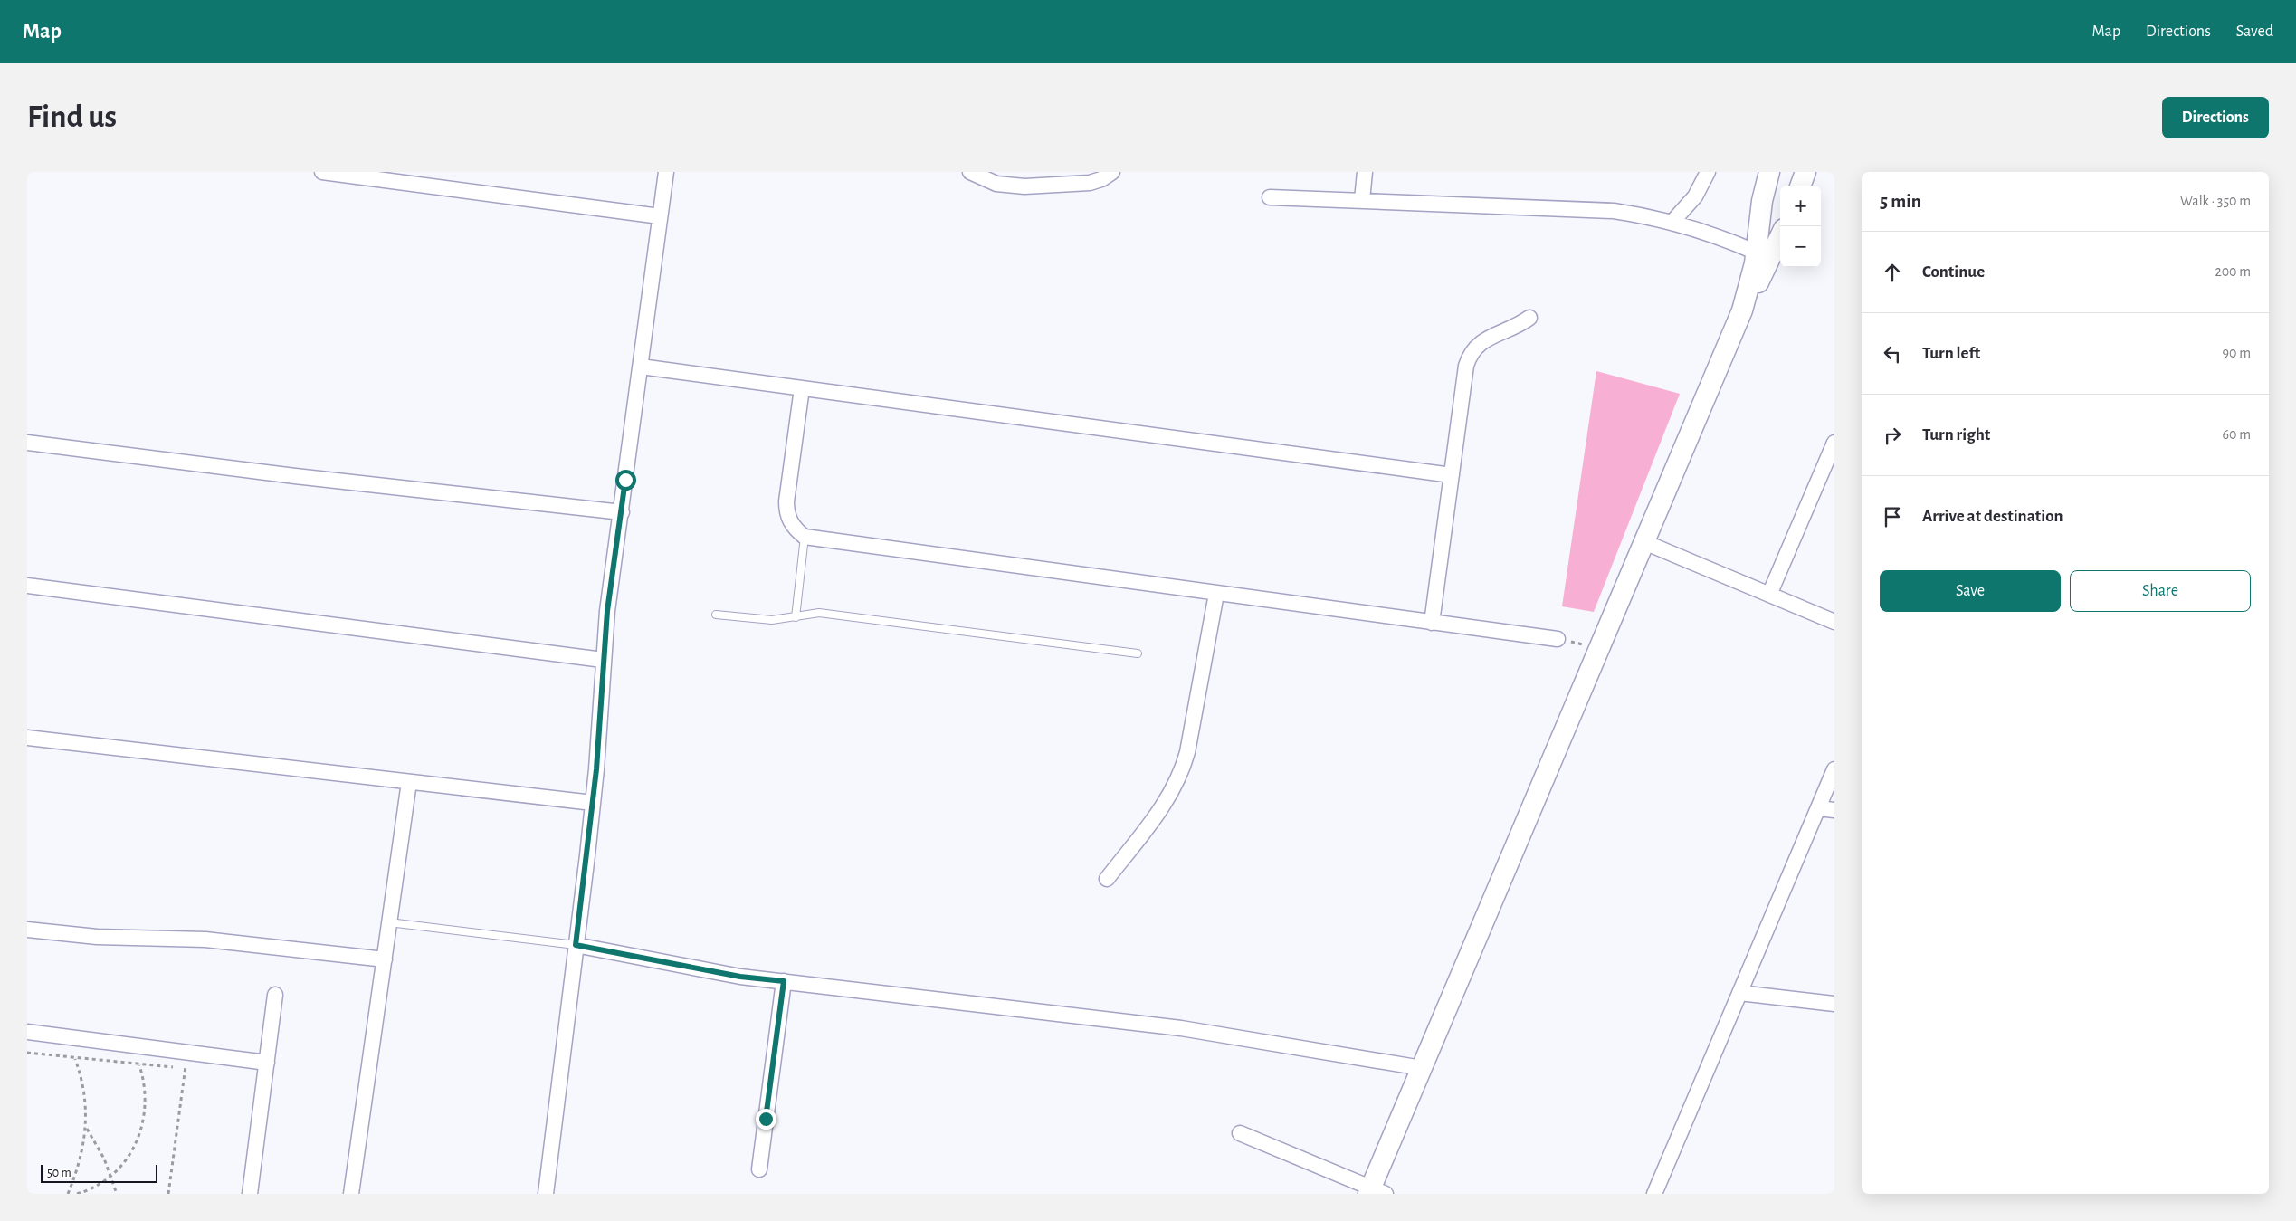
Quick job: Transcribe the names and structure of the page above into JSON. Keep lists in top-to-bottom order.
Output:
{
  "scale_bar": "50 m",
  "page": {
    "header": "Map",
    "nav": ["Map", "Directions", "Saved"],
    "buttons": [
      "Directions",
      ["Save", "Share"]
    ],
    "title": "Find us",
    "heading": ["5 min", "Walk · 350 m"],
    "map_buttons": ["+", "−"],
    "list": [
      ["Continue", "200 m"],
      ["Turn left", "90 m"],
      ["Turn right", "60 m"],
      "Arrive at destination"
    ],
    "scale": "50 m"
  }
}
